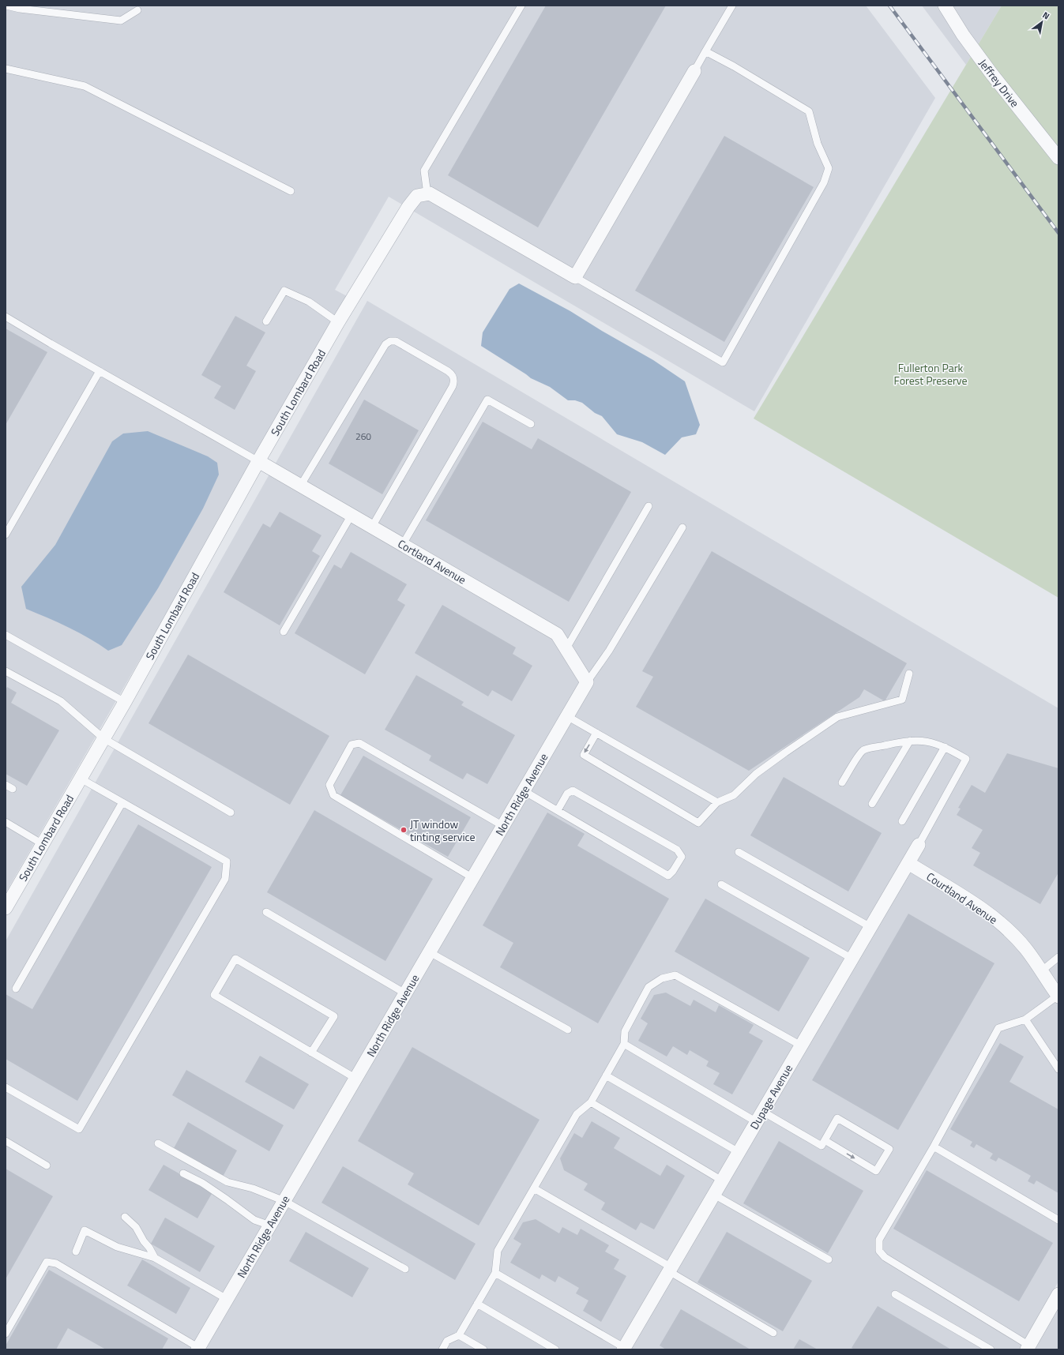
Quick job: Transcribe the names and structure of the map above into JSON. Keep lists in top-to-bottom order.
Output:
{
  "streets": {
    "street": [
      "Jeffrey Drive",
      "South Lombard Road",
      "Cortland Avenue",
      "North Ridge Avenue",
      "Courtland Avenue",
      "Dupage Avenue"
    ]
  },
  "crossings": [
    ["South Lombard Road", "Cortland Avenue"],
    ["Cortland Avenue", "North Ridge Avenue"],
    ["Courtland Avenue", "Dupage Avenue"]
  ],
  "parks": ["Fullerton Park Forest Preserve"],
  "places": ["JT window tinting service"],
  "house_numbers": ["260"],
  "north": "top right"
}
